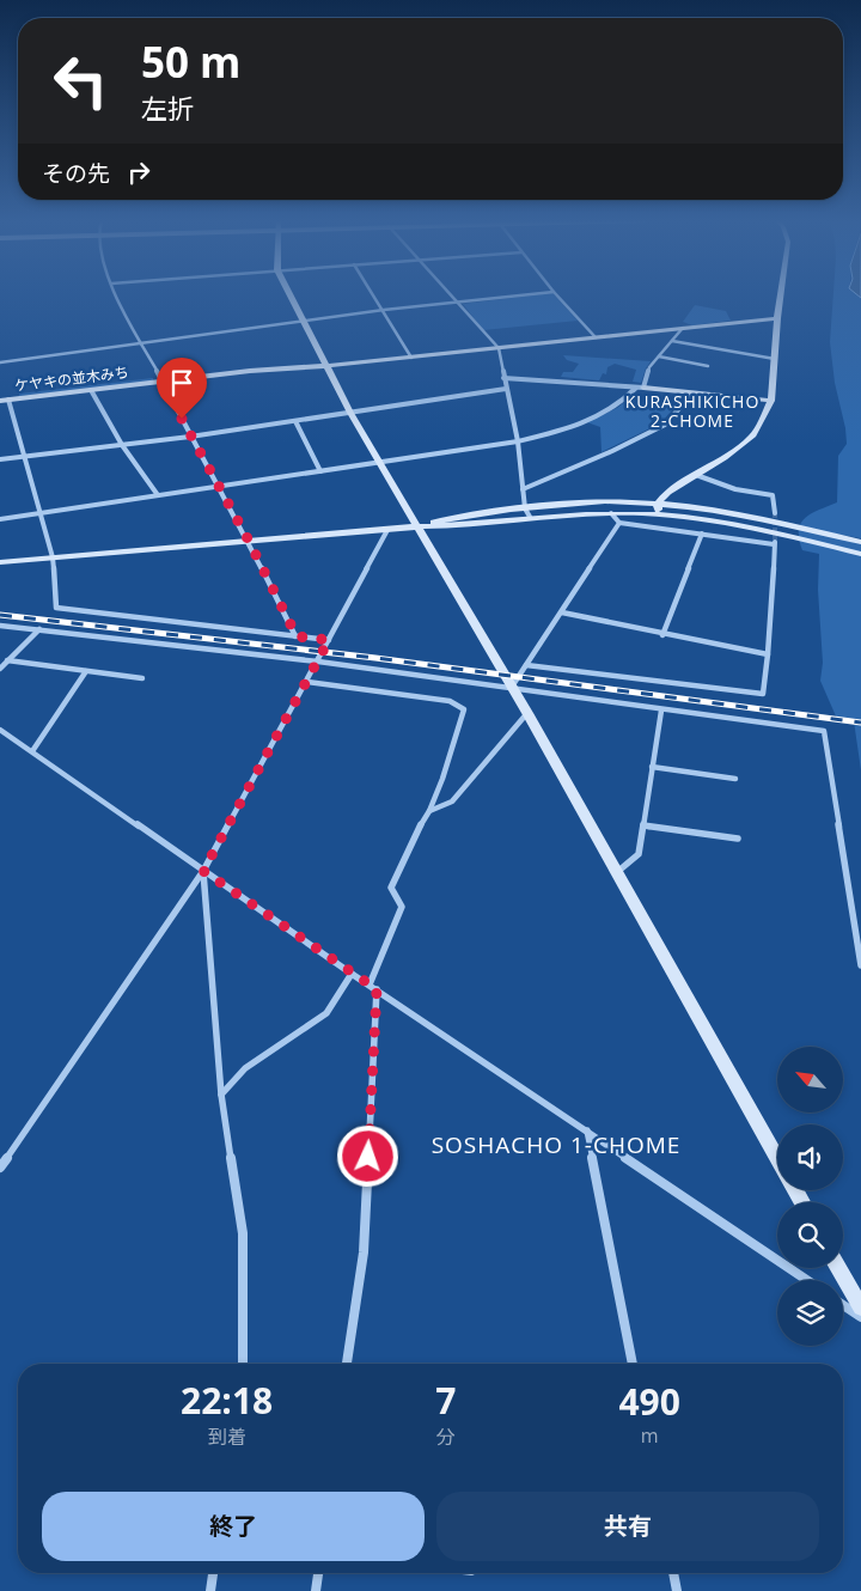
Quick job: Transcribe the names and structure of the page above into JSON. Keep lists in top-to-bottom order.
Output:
{
  "streets": {
    "street": ["ケヤキの並木みち"]
  },
  "districts": ["KURASHIKICHO 2-CHOME", "SOSHACHO 1-CHOME"],
  "north": "top left",
  "page": {
    "turn": ["50 m", "左折"],
    "then": "その先",
    "eta": [
      "22:18",
      "到着",
      "7",
      "分",
      "490",
      "m"
    ],
    "buttons": ["終了", "共有"]
  }
}
